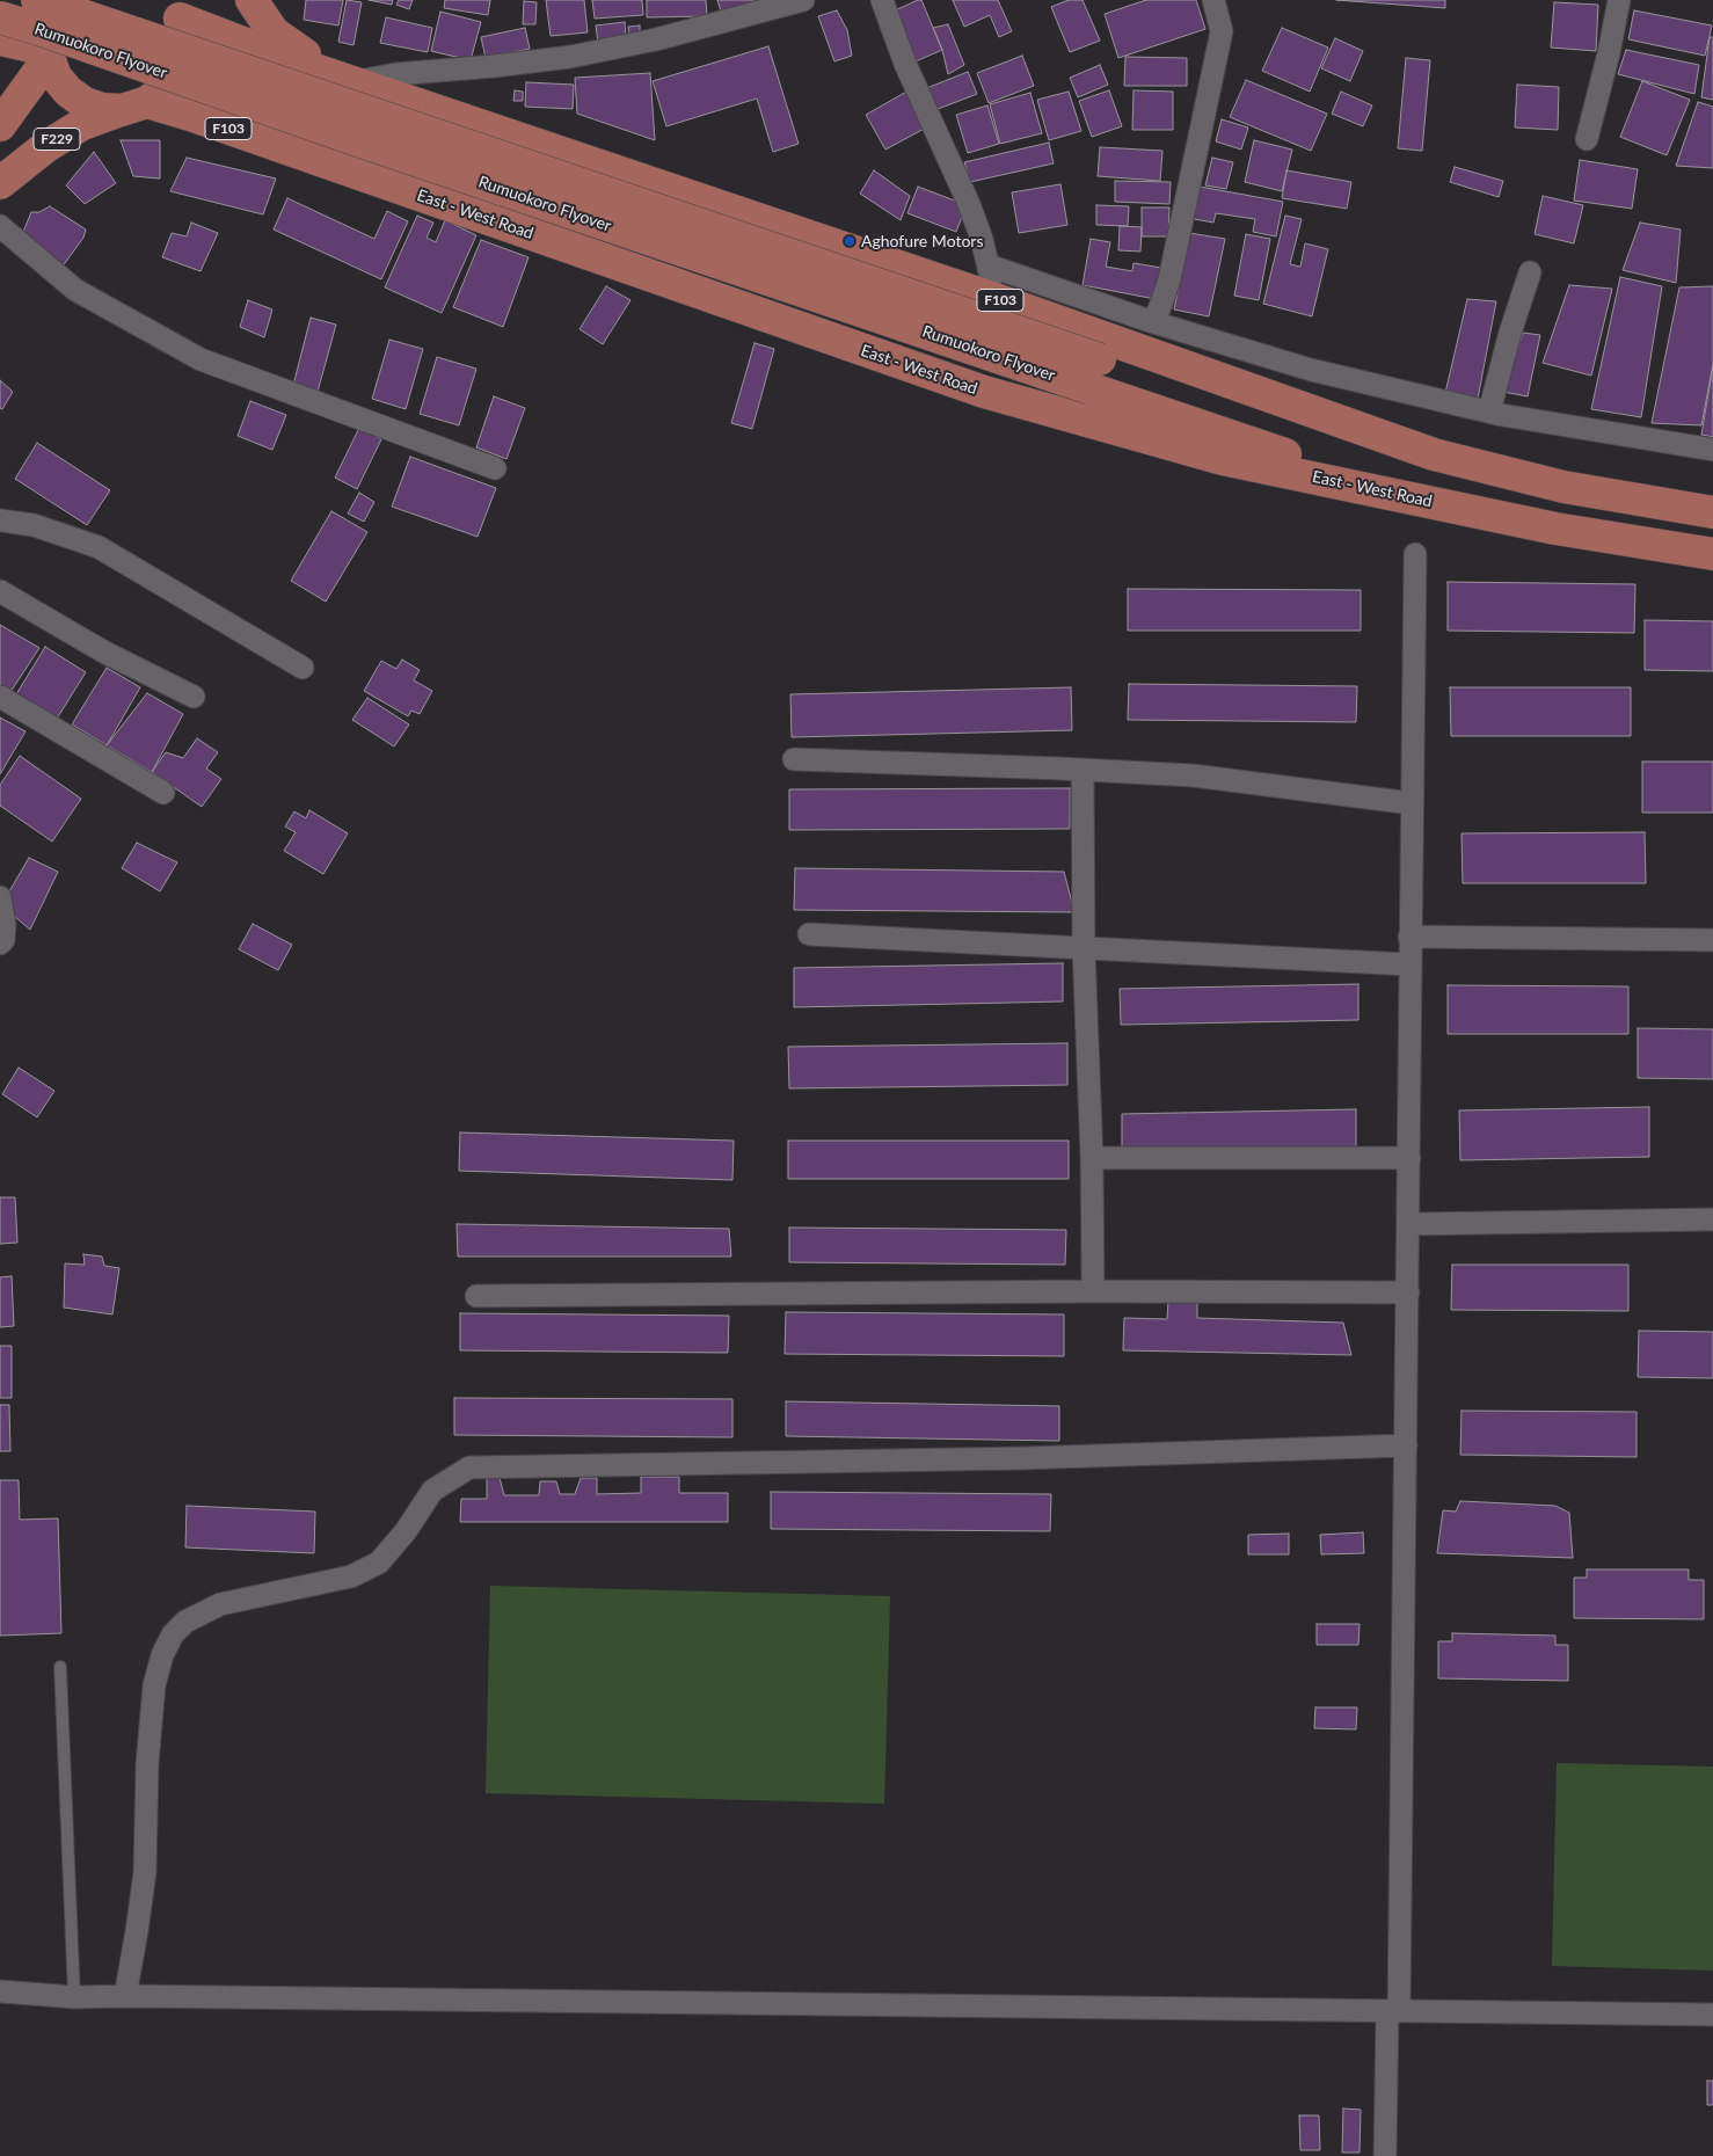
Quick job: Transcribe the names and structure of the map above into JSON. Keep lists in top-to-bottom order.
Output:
{
  "streets": {
    "main road": [
      "Rumuokoro Flyover",
      "F103",
      "F229",
      "East - West Road"
    ]
  },
  "crossings": [
    ["F229", "East - West Road"]
  ],
  "places": ["Aghofure Motors"]
}
